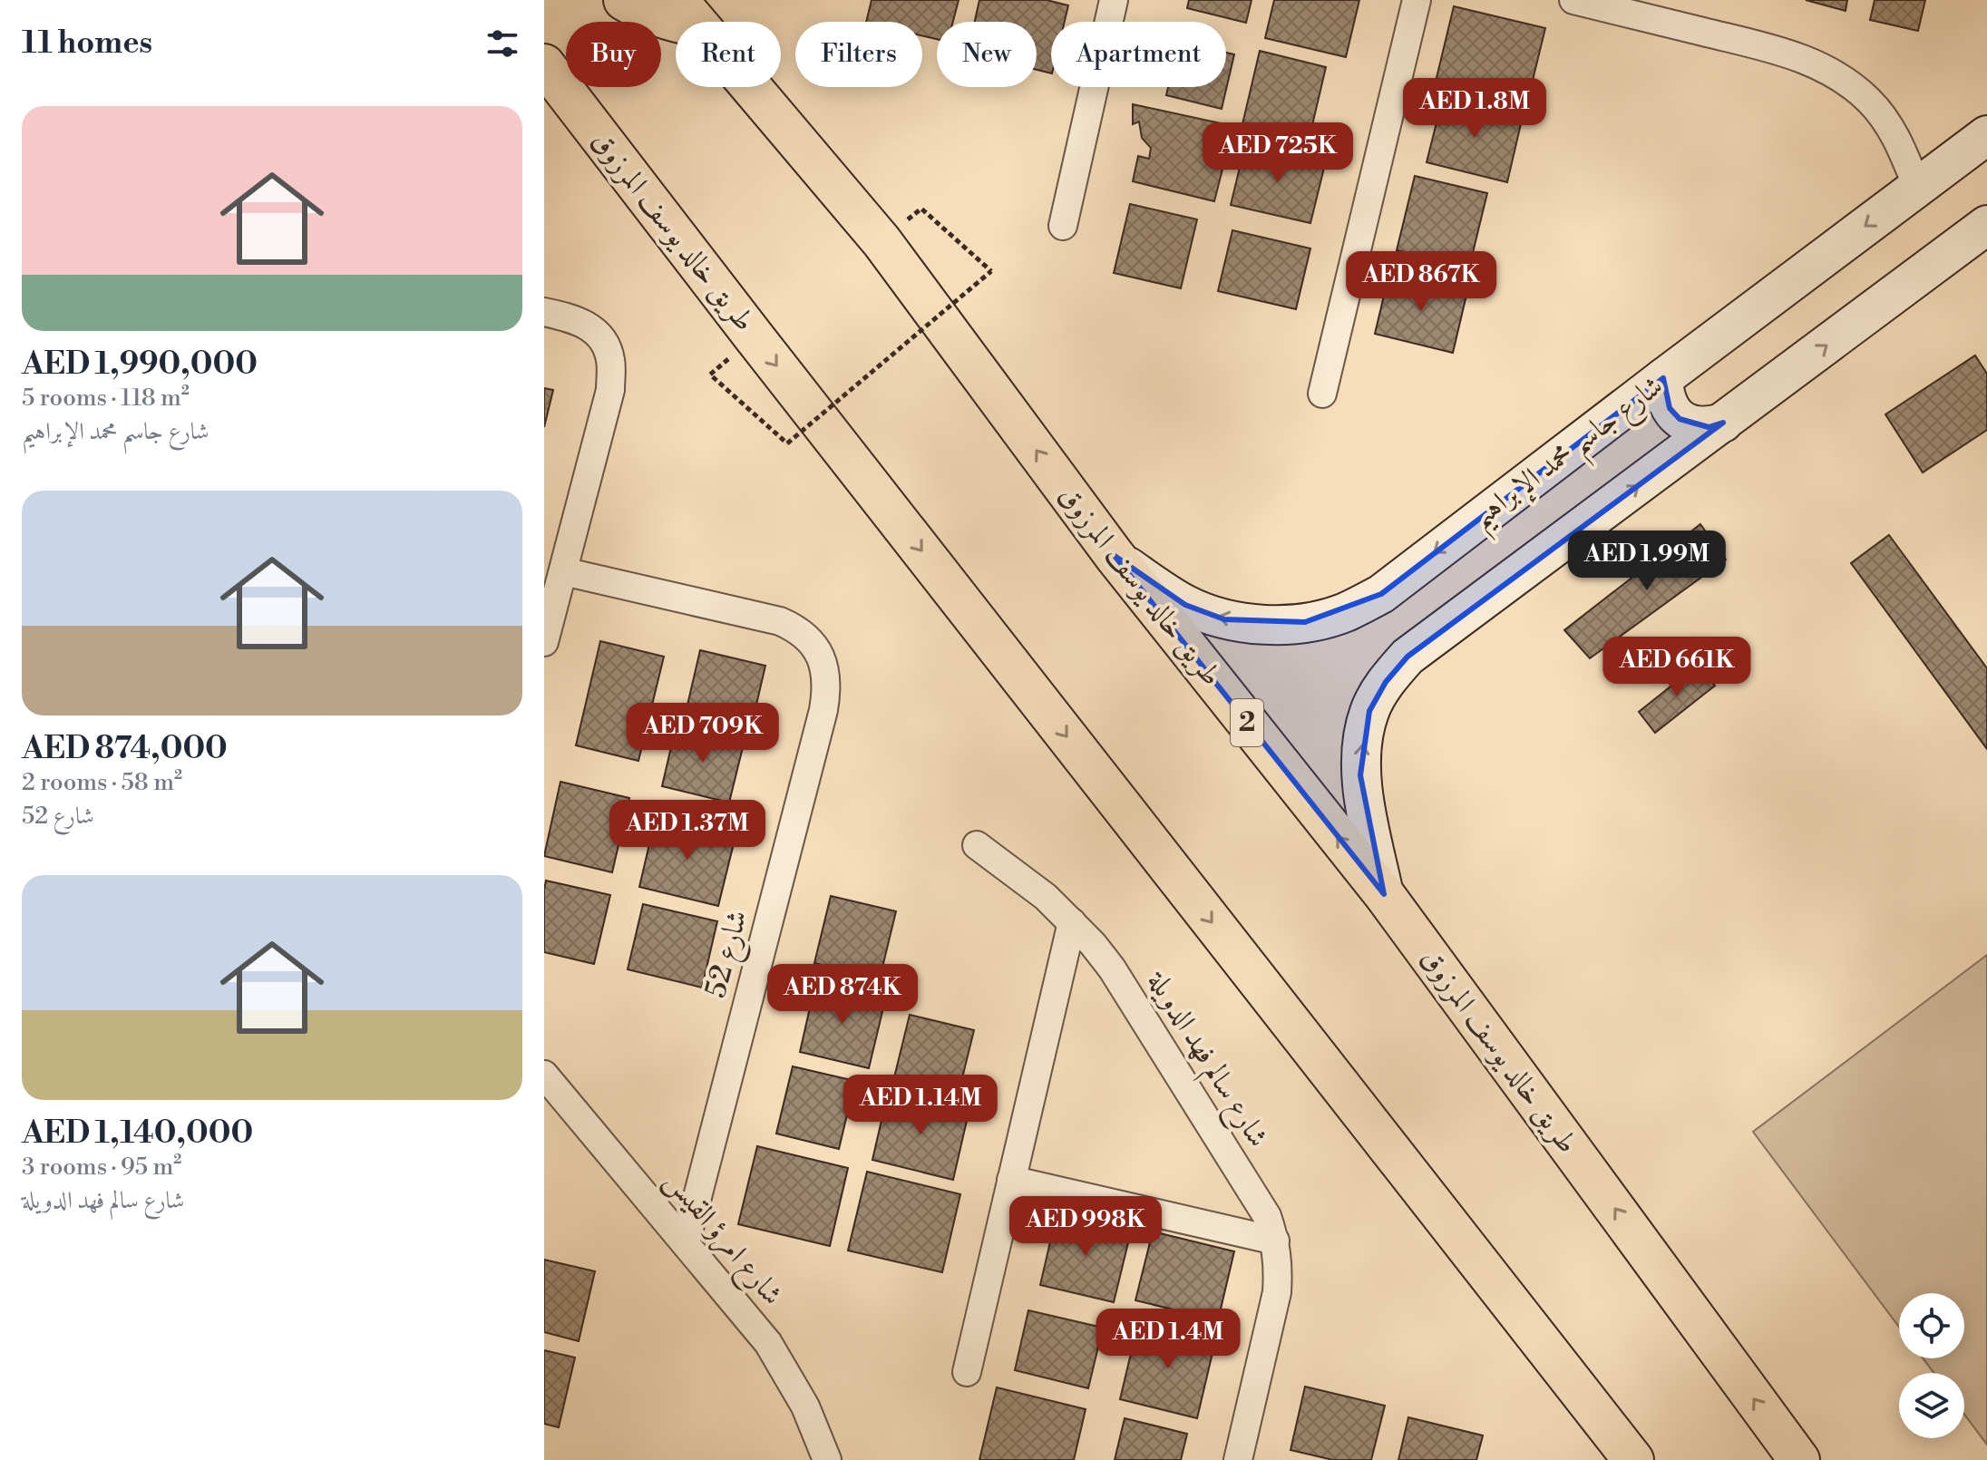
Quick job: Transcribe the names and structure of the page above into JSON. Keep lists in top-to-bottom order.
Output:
{
  "streets": {
    "main road": ["طريق خالد يوسف المرزوق", "2"],
    "street": [
      "شارع جاسم محمد الإبراهيم",
      "شارع 52",
      "شارع سالم فهد الدويلة",
      "شارع امرؤ القيس"
    ]
  },
  "crossings": [
    ["طريق خالد يوسف المرزوق", "شارع جاسم محمد الإبراهيم"],
    ["شارع 52", "شارع امرؤ القيس"]
  ],
  "page": {
    "heading": "11 homes",
    "chip": [
      "Buy",
      "Rent",
      "Filters",
      "New",
      "Apartment"
    ],
    "price": [
      "AED 1.8M",
      "AED 725K",
      "AED 867K",
      "AED 1.99M",
      "AED 661K",
      "AED 709K",
      "AED 1.37M",
      "AED 874K",
      "AED 1.14M",
      "AED 998K",
      "AED 1.4M"
    ],
    "list": [
      {
        "name": "AED 1,990,000",
        "note": "5 rooms · 118 m² · شارع جاسم محمد الإبراهيم"
      },
      {
        "name": "AED 874,000",
        "note": "2 rooms · 58 m² · شارع 52"
      },
      {
        "name": "AED 1,140,000",
        "note": "3 rooms · 95 m² · شارع سالم فهد الدويلة"
      }
    ]
  }
}
